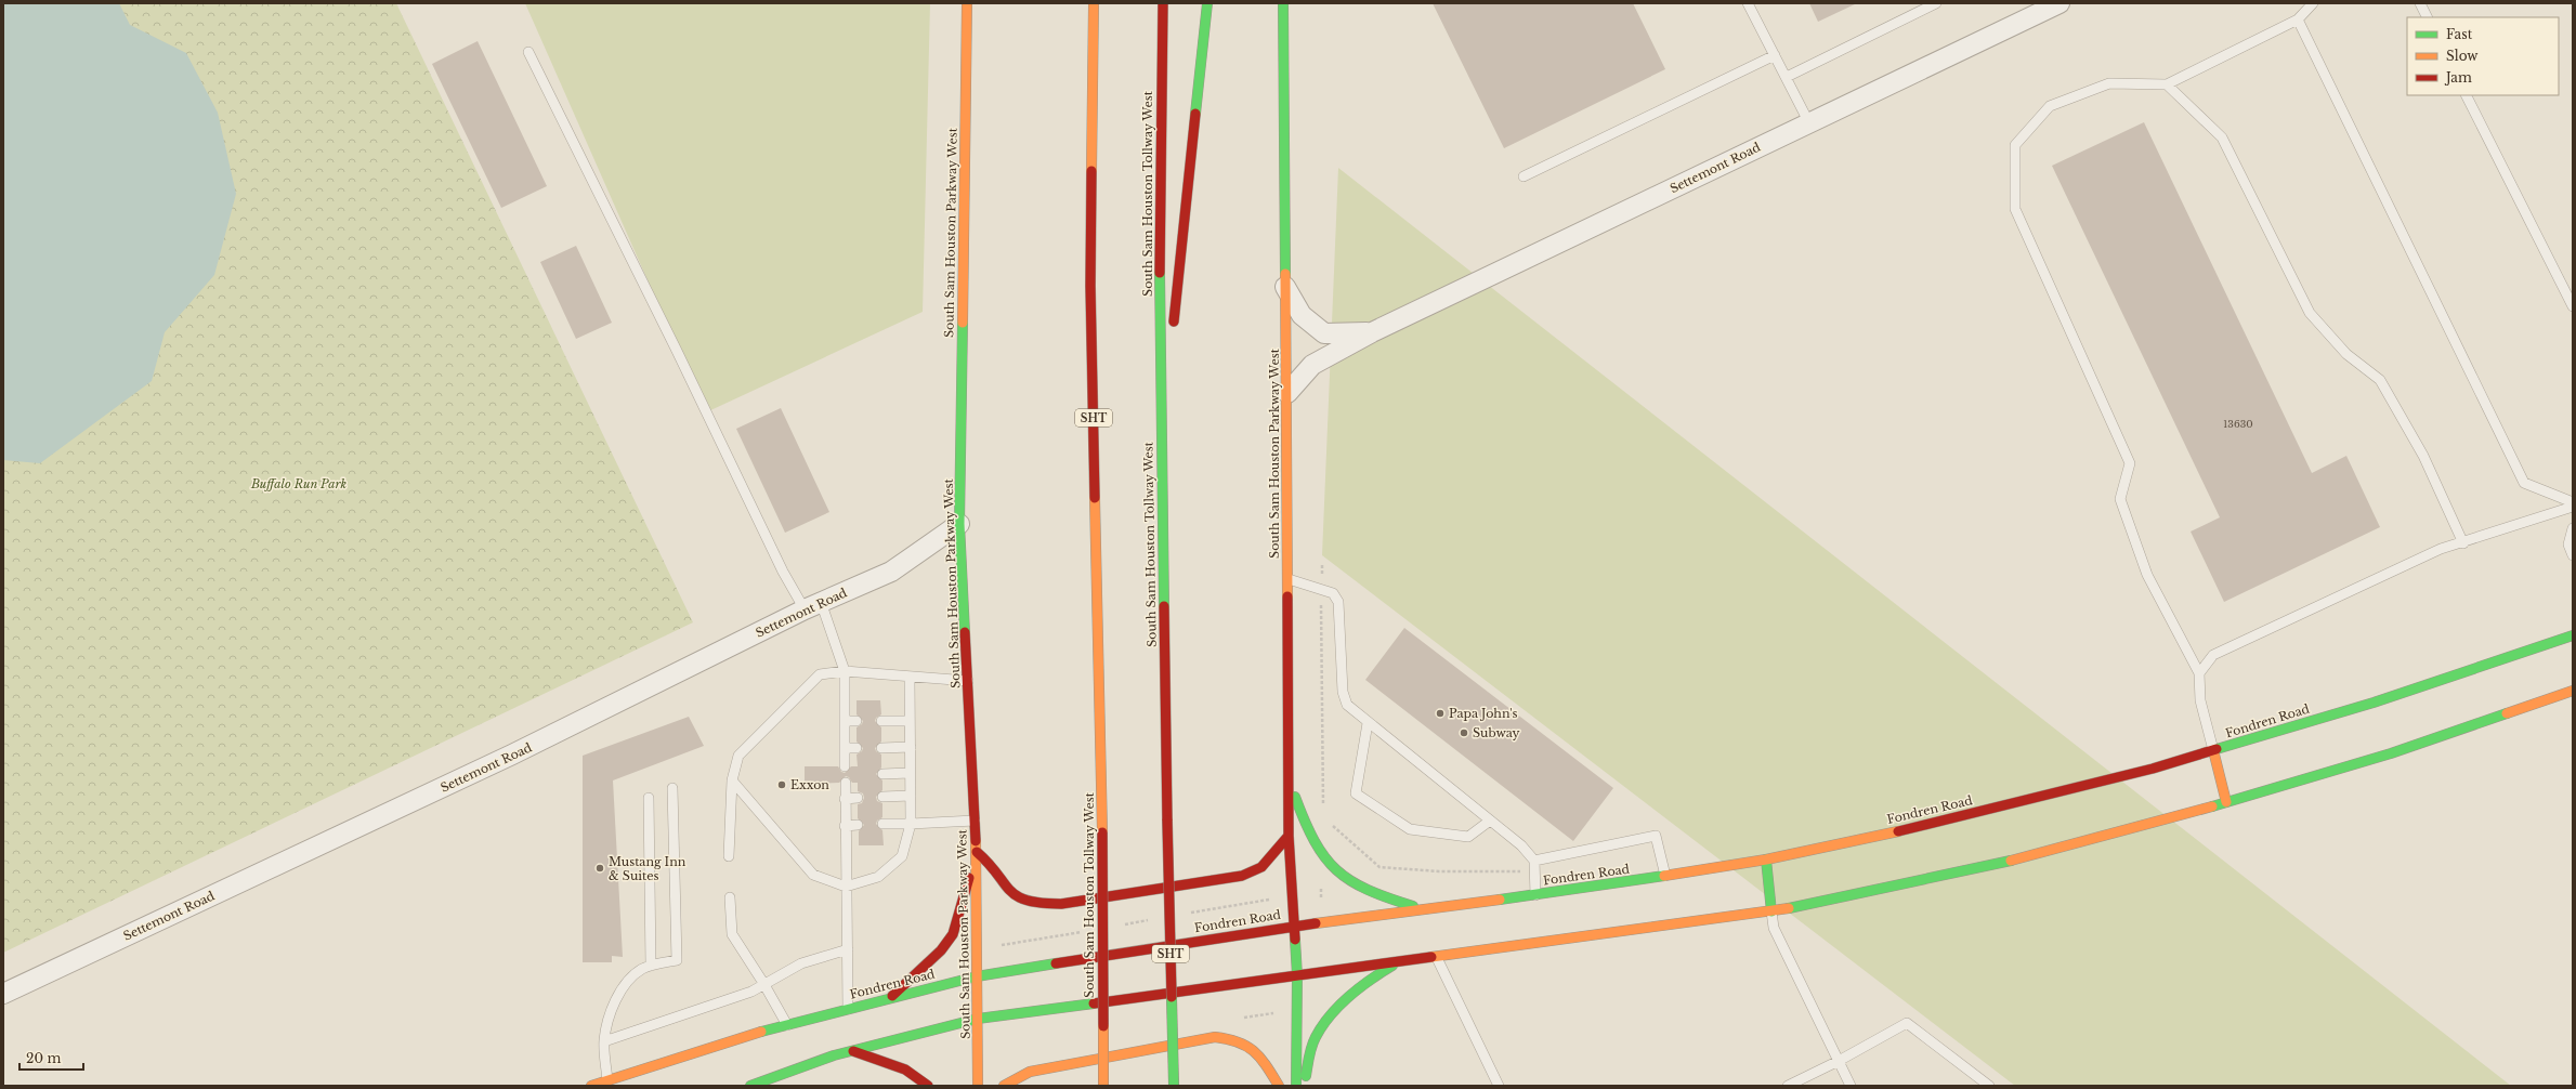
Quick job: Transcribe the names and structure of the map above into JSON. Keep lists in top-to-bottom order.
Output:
{
  "streets": {
    "main road": [
      "South Sam Houston Tollway West",
      "South Sam Houston Parkway West",
      "SHT",
      "Fondren Road"
    ],
    "street": ["Settemont Road"]
  },
  "crossings": [
    ["Settemont Road", "South Sam Houston Parkway West"],
    ["South Sam Houston Parkway West", "Fondren Road"]
  ],
  "parks": ["Buffalo Run Park"],
  "places": [
    "Papa John's",
    "Subway",
    "Exxon",
    "Mustang Inn & Suites"
  ],
  "house_numbers": ["13630"],
  "legend": ["Fast", "Slow", "Jam"],
  "scale_bar": "20 m"
}
